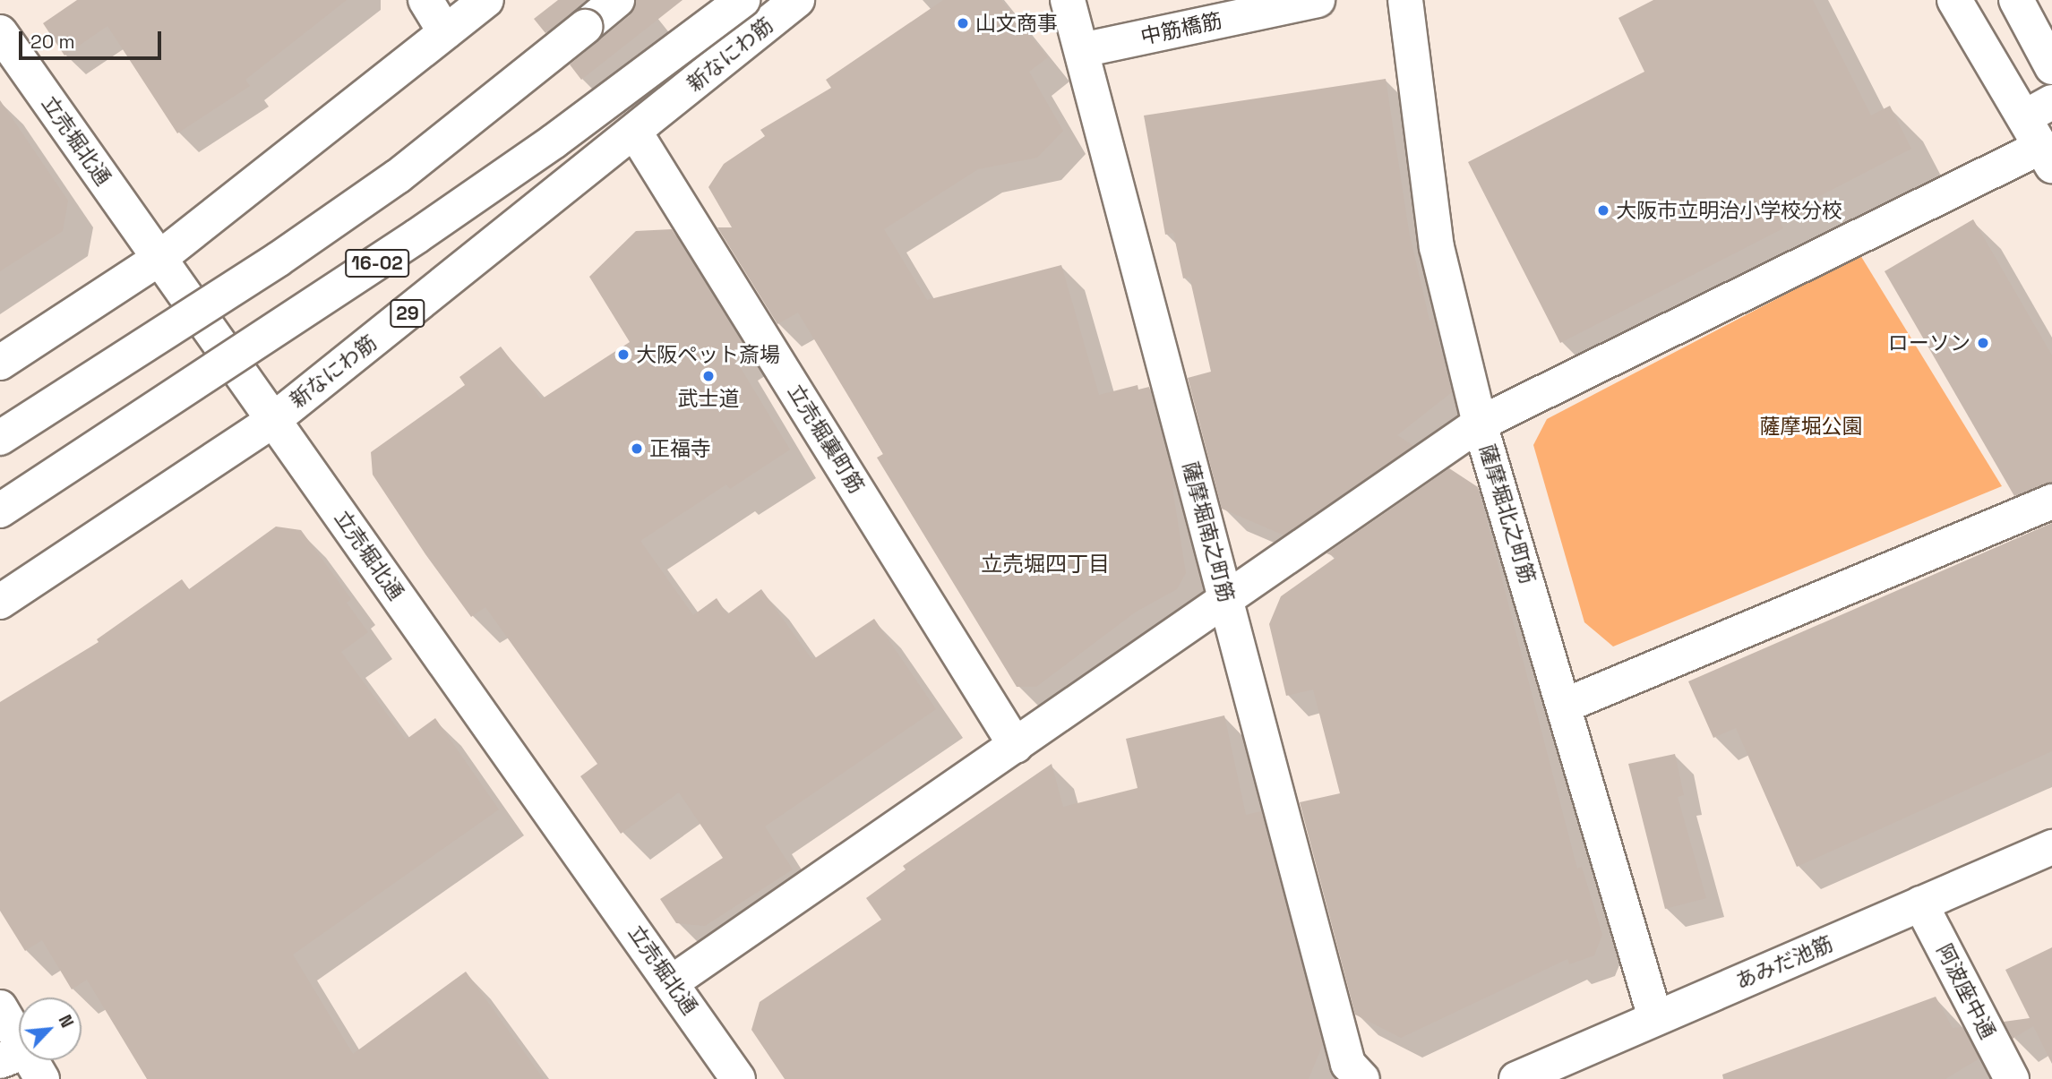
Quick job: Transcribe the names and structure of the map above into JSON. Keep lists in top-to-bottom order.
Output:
{
  "streets": {
    "main road": [
      "中筋橋筋",
      "新なにわ筋",
      "立売堀北通",
      "16-02",
      "29",
      "立売堀裏町筋",
      "薩摩堀北之町筋",
      "薩摩堀南之町筋",
      "あみだ池筋",
      "阿波座中通"
    ]
  },
  "crossings": [
    ["中筋橋筋", "薩摩堀南之町筋"],
    ["新なにわ筋", "立売堀北通"],
    ["新なにわ筋", "立売堀裏町筋"],
    ["薩摩堀北之町筋", "あみだ池筋"],
    ["あみだ池筋", "阿波座中通"]
  ],
  "districts": ["立売堀四丁目"],
  "parks": ["薩摩堀公園"],
  "places": [
    "山文商事",
    "大阪市立明治小学校分校",
    "ローソン",
    "大阪ペット斎場",
    "武士道",
    "正福寺"
  ],
  "scale_bar": "20 m",
  "north": "top right"
}
